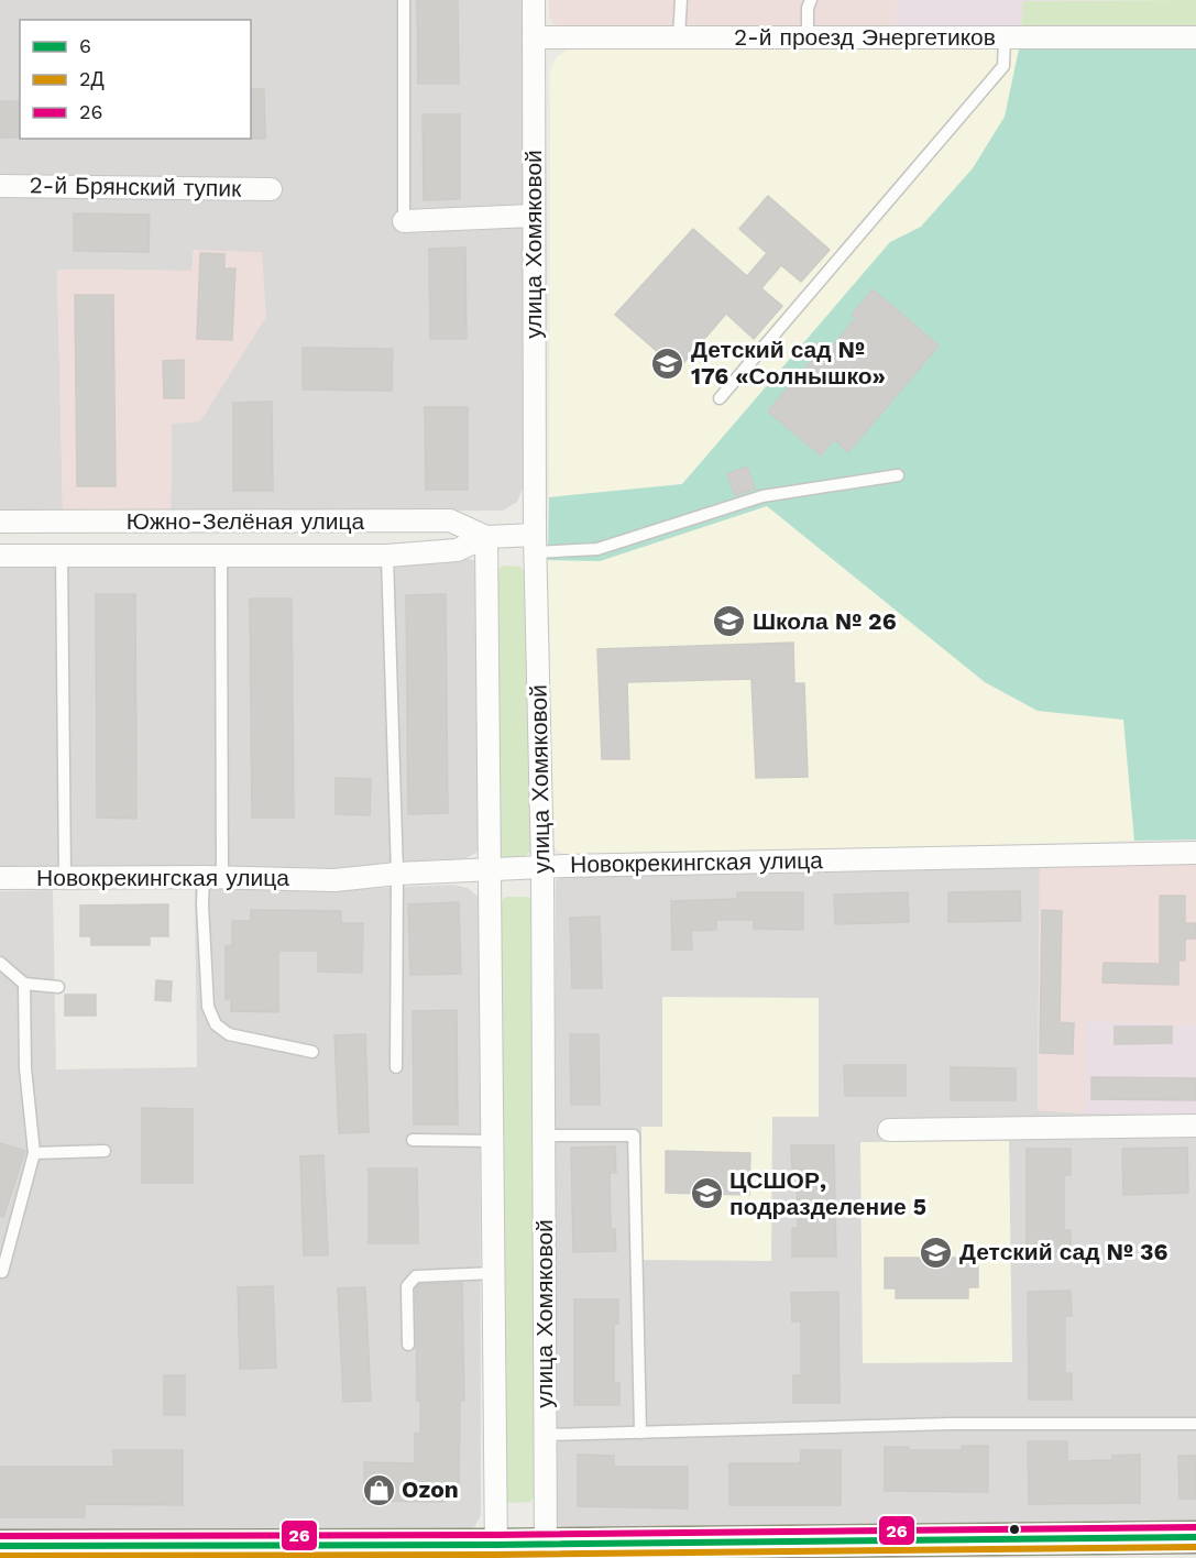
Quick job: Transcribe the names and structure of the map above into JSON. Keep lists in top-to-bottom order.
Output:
{
  "streets": {
    "street": [
      "2-й проезд Энергетиков",
      "2-й Брянский тупик",
      "улица Хомяковой",
      "Южно-Зелёная улица",
      "Новокрекингская улица"
    ]
  },
  "crossings": [
    ["2-й проезд Энергетиков", "улица Хомяковой"],
    ["улица Хомяковой", "Южно-Зелёная улица"],
    ["улица Хомяковой", "Новокрекингская улица"]
  ],
  "places": {
    "school or university": [
      "Детский сад № 176 «Солнышко»",
      "Школа № 26",
      "ЦСШОР, подразделение 5",
      "Детский сад № 36"
    ],
    "shop": ["Ozon"]
  },
  "lines": ["transit line 26", "transit line 6", "transit line 2Д"],
  "legend": ["6", "2Д", "26"]
}
